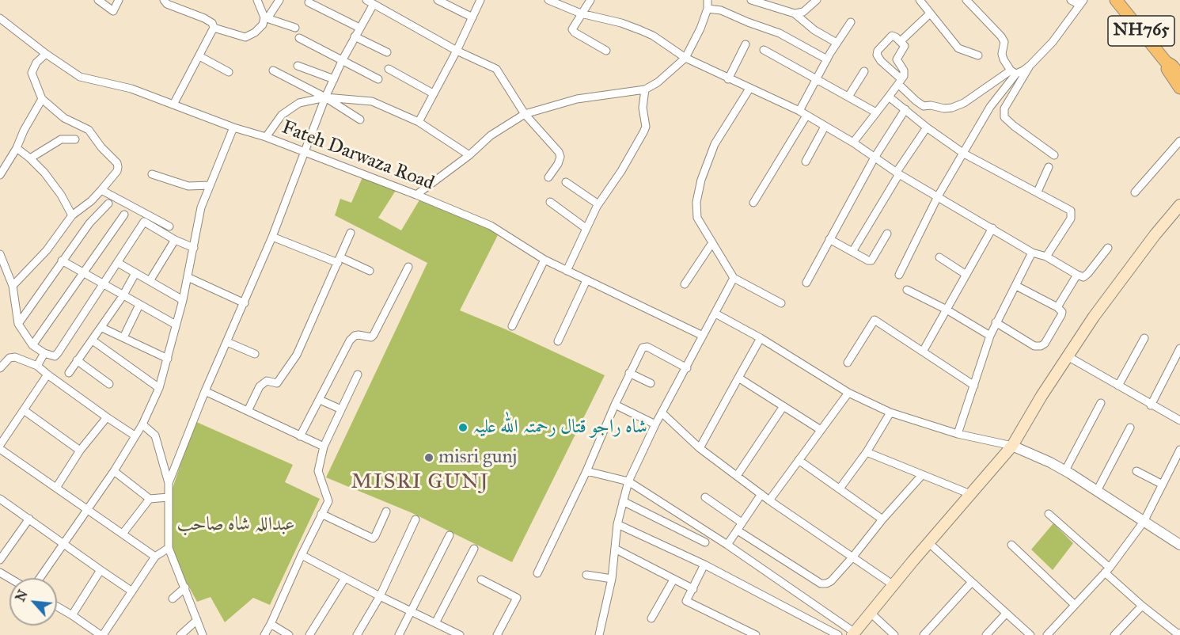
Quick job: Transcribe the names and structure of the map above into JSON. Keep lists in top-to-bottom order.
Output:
{
  "streets": {
    "highway": ["NH765"],
    "street": ["Fateh Darwaza Road"]
  },
  "districts": ["MISRI GUNJ"],
  "parks": ["عبداللہ شاہ صاحب"],
  "places": ["شاہ راجو قتال رحمتہ اللہ علیہ", "misri gunj"],
  "north": "top left"
}
